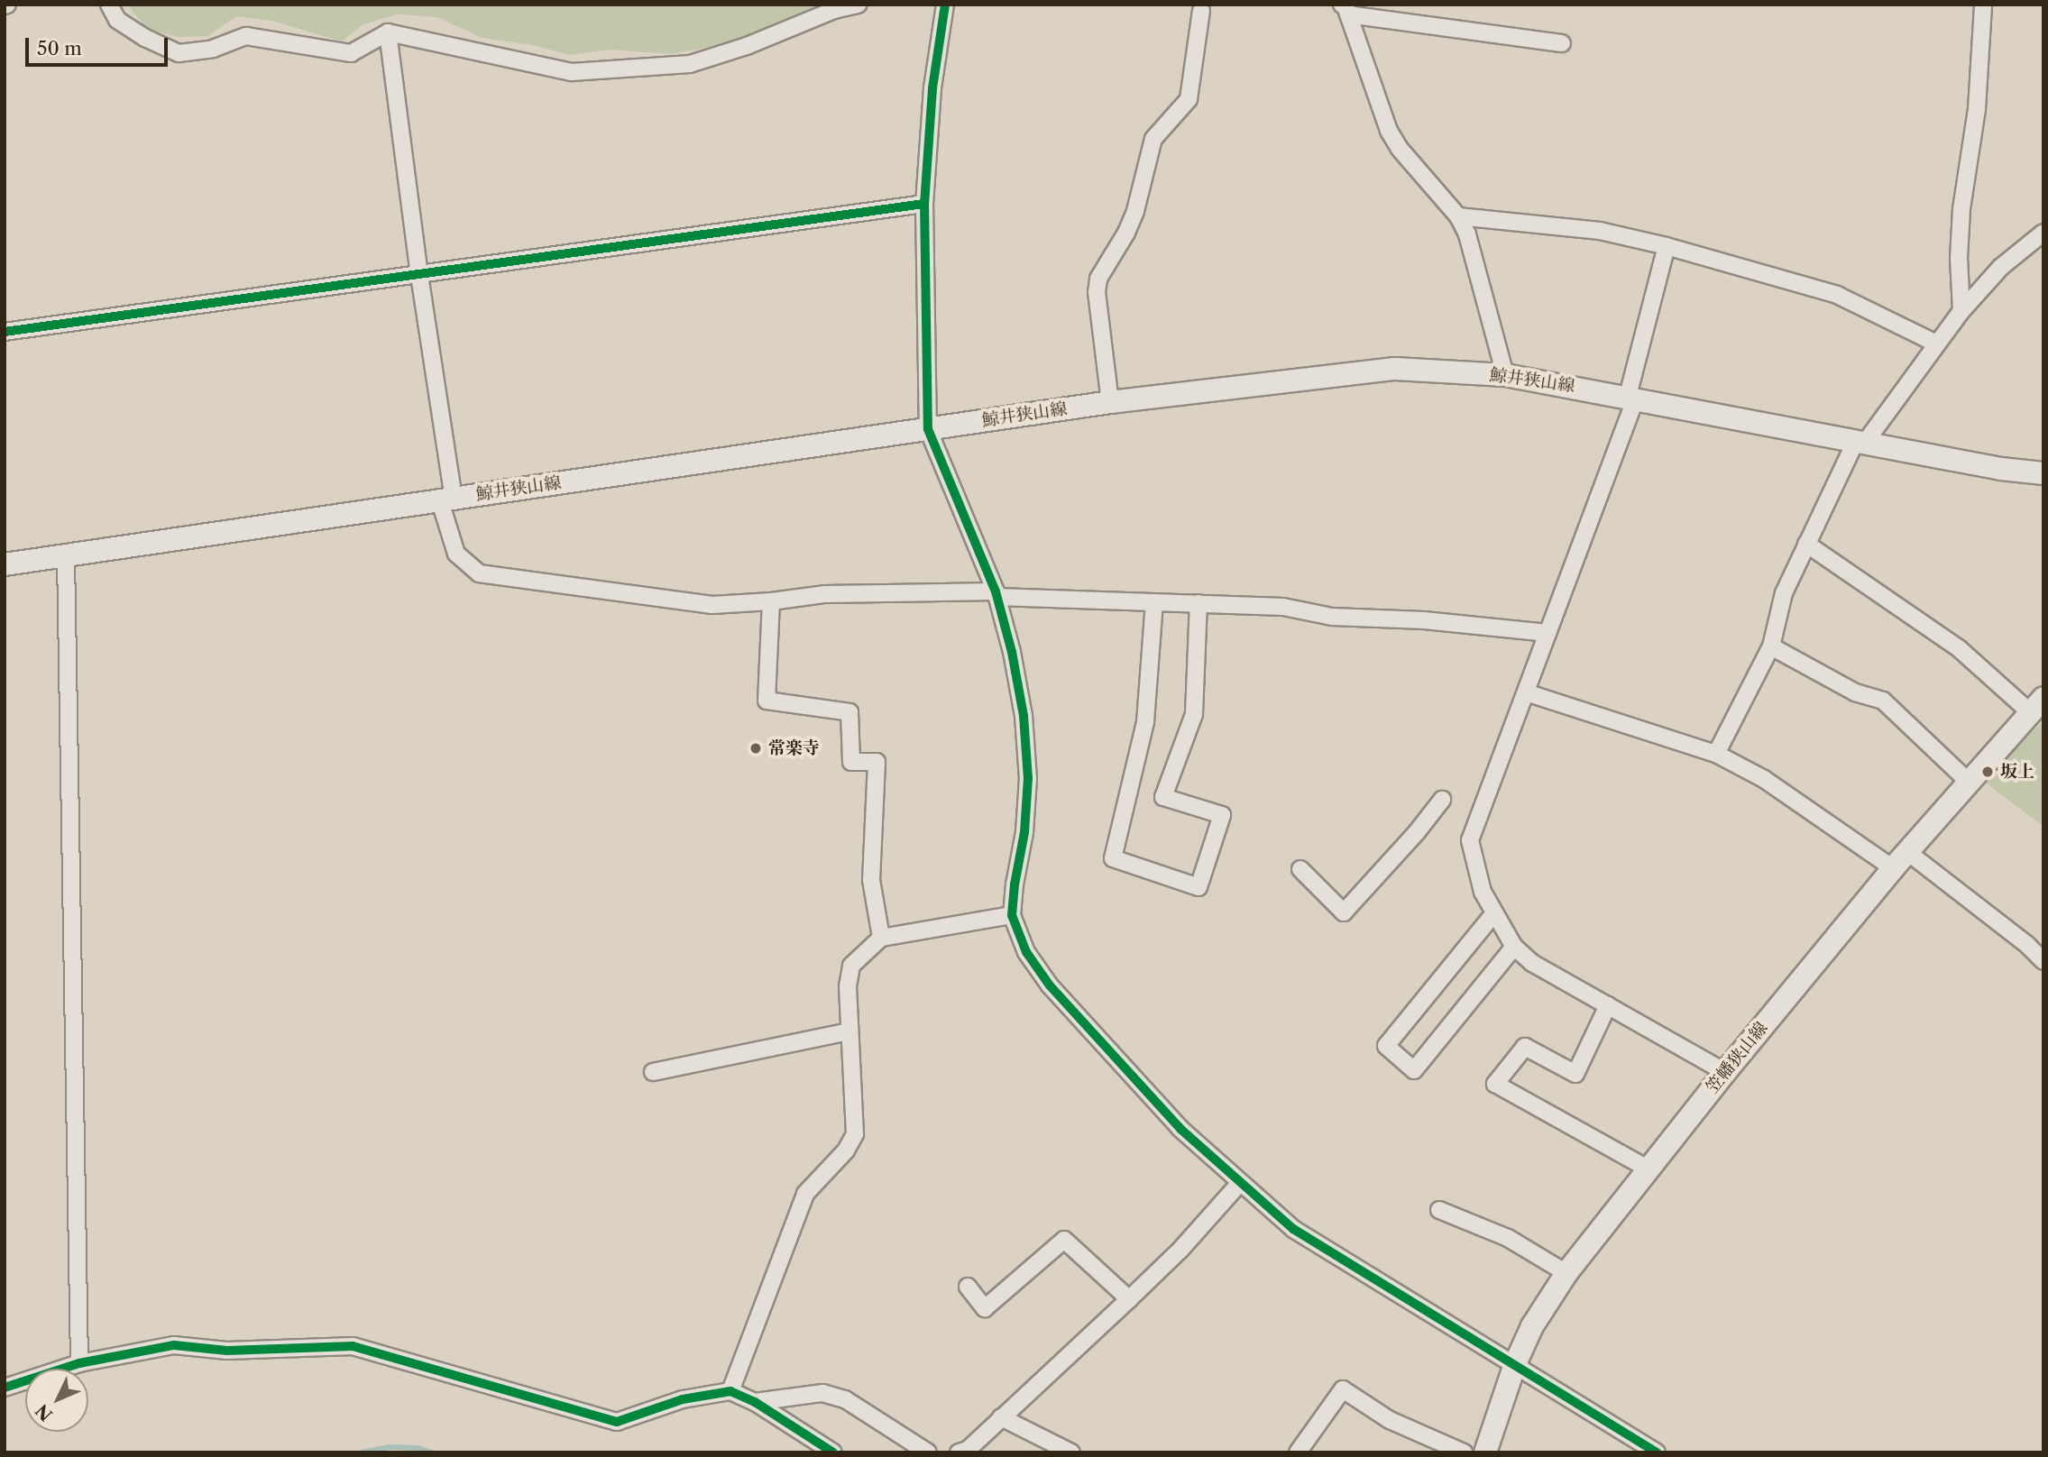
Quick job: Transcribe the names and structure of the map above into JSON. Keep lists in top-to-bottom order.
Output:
{
  "streets": {
    "main road": ["鯨井狭山線", "笠幡狭山線"]
  },
  "places": ["常楽寺", "坂上"],
  "scale_bar": "50 m",
  "north": "bottom left"
}
